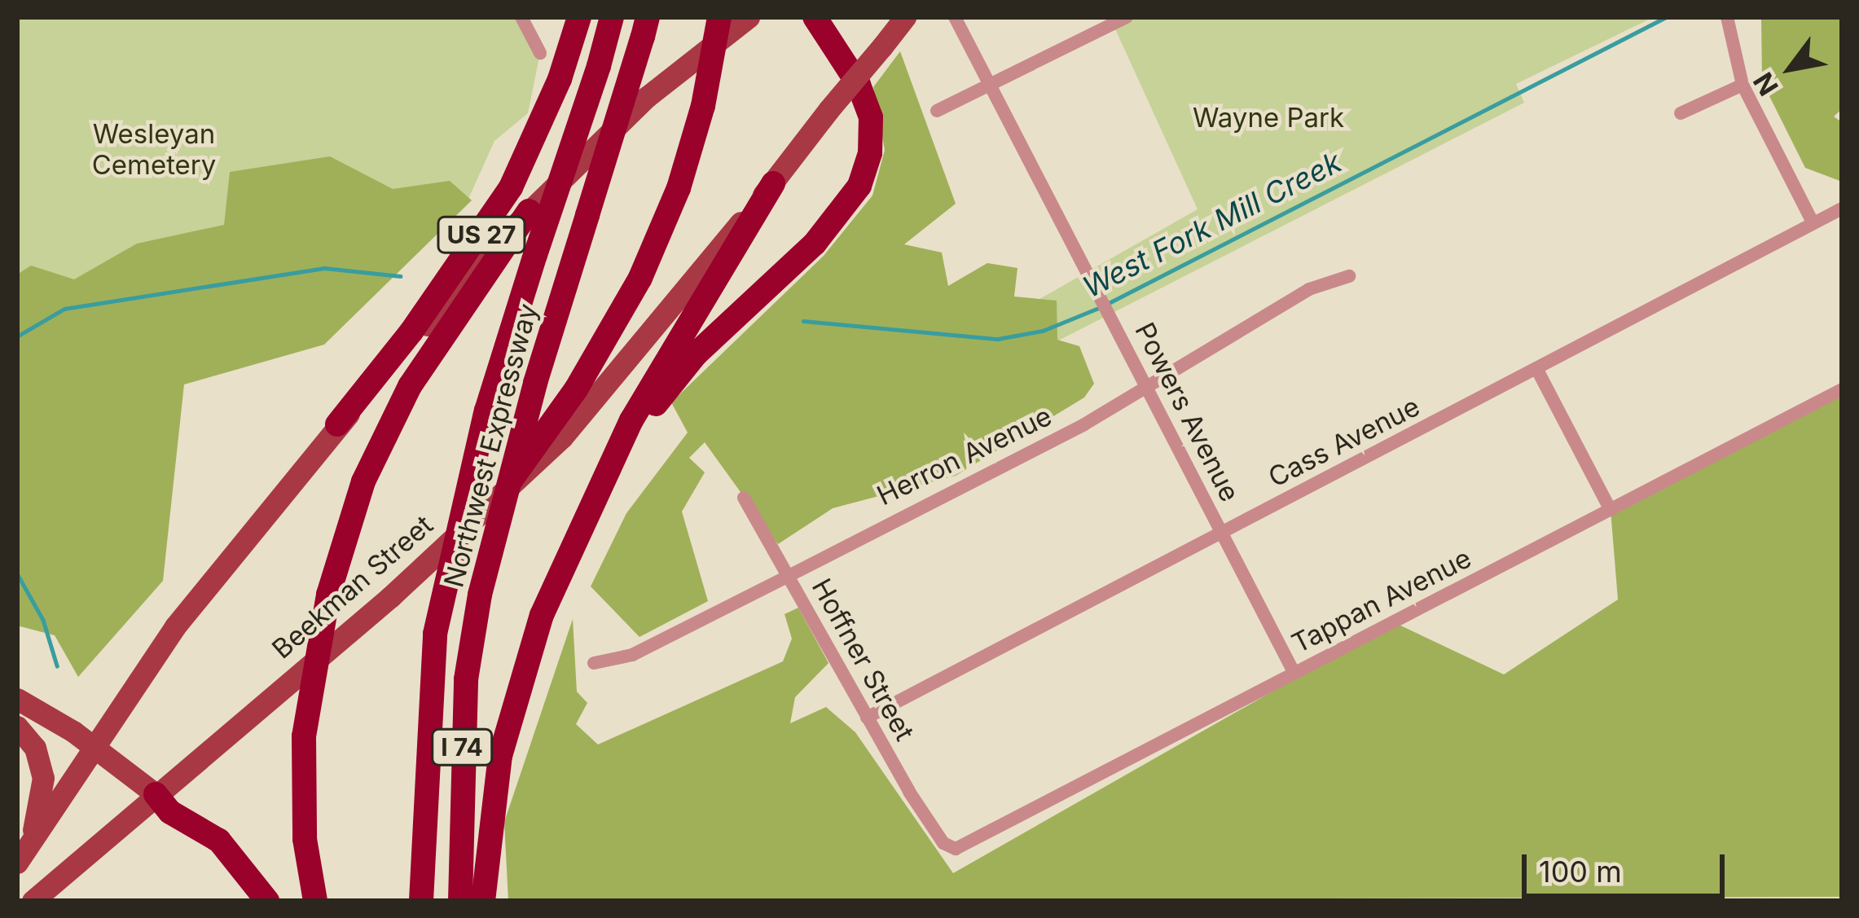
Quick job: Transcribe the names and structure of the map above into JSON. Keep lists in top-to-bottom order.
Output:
{
  "streets": {
    "highway": ["US 27", "Northwest Expressway", "I 74"],
    "main road": ["Beekman Street"],
    "street": [
      "Powers Avenue",
      "Cass Avenue",
      "Herron Avenue",
      "Tappan Avenue",
      "Hoffner Street"
    ]
  },
  "crossings": [
    ["Powers Avenue", "Cass Avenue"],
    ["Powers Avenue", "Herron Avenue"],
    ["Powers Avenue", "Tappan Avenue"],
    ["Cass Avenue", "Hoffner Street"],
    ["Herron Avenue", "Hoffner Street"],
    ["Tappan Avenue", "Hoffner Street"]
  ],
  "water": ["West Fork Mill Creek"],
  "parks": ["Wayne Park", "Wesleyan Cemetery"],
  "scale_bar": "100 m",
  "north": "bottom left"
}
